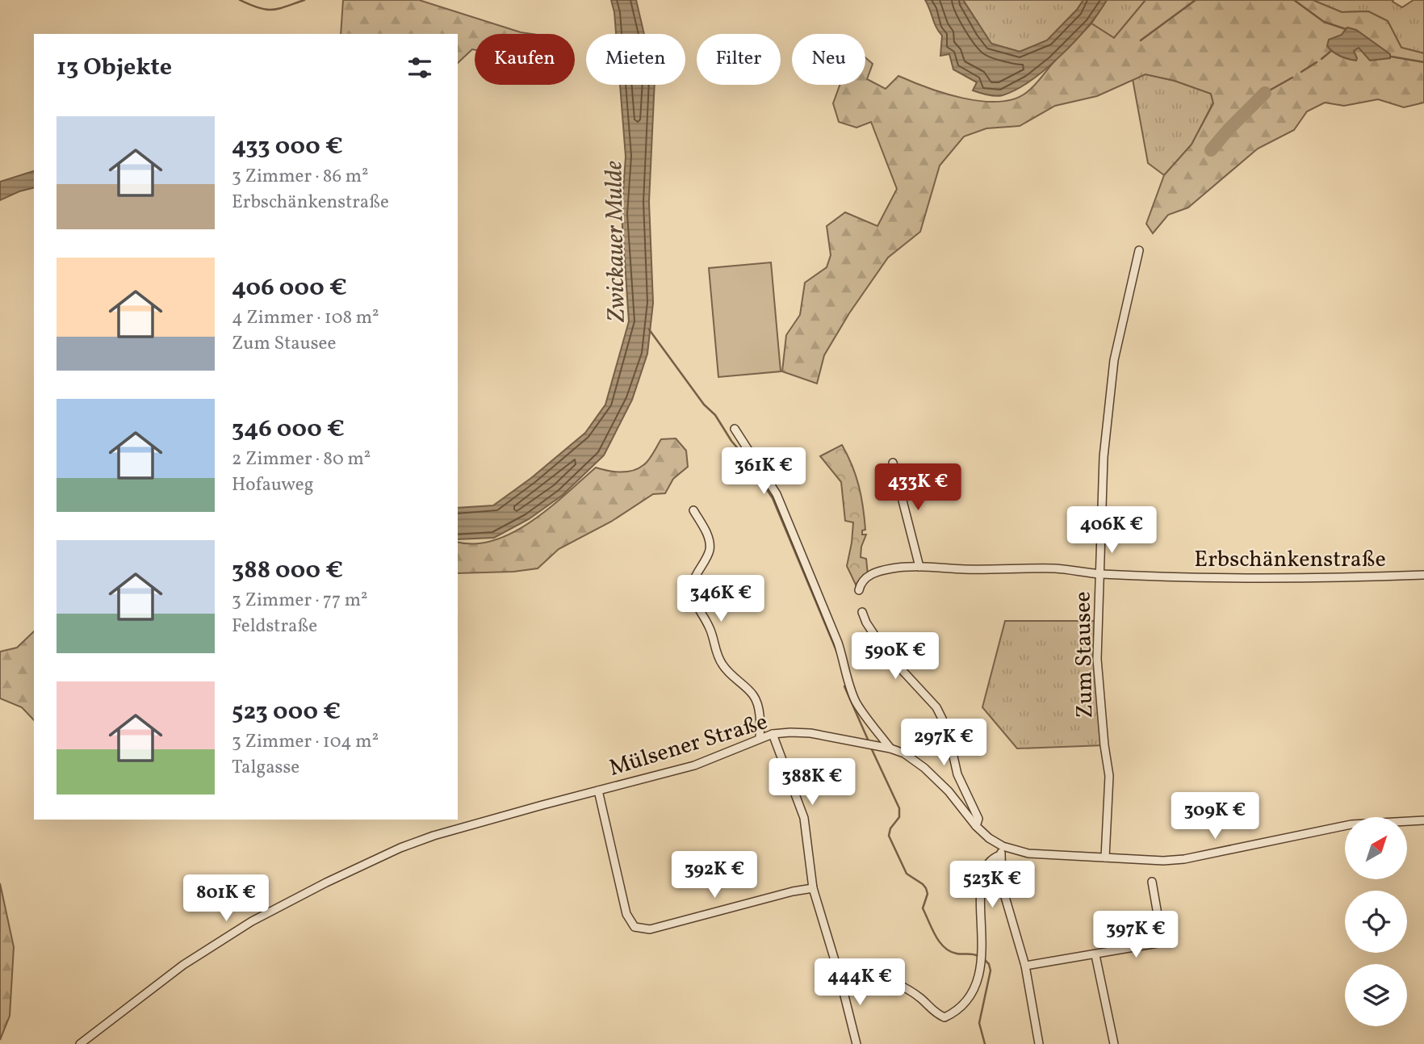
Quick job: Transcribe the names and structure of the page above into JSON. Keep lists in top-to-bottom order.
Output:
{
  "streets": {
    "street": ["Erbschänkenstraße", "Zum Stausee", "Mülsener Straße"]
  },
  "crossings": [
    ["Erbschänkenstraße", "Zum Stausee"],
    ["Zum Stausee", "Mülsener Straße"]
  ],
  "water": ["Zwickauer Mulde"],
  "north": "top right",
  "page": {
    "chip": [
      "Kaufen",
      "Mieten",
      "Filter",
      "Neu"
    ],
    "heading": "13 Objekte",
    "list": [
      {
        "name": "433 000 €",
        "note": "3 Zimmer · 86 m² · Erbschänkenstraße"
      },
      {
        "name": "406 000 €",
        "note": "4 Zimmer · 108 m² · Zum Stausee"
      },
      {
        "name": "346 000 €",
        "note": "2 Zimmer · 80 m² · Hofauweg"
      },
      {
        "name": "388 000 €",
        "note": "3 Zimmer · 77 m² · Feldstraße"
      },
      {
        "name": "523 000 €",
        "note": "3 Zimmer · 104 m² · Talgasse"
      }
    ],
    "price": [
      "361K €",
      "433K €",
      "406K €",
      "346K €",
      "590K €",
      "297K €",
      "388K €",
      "309K €",
      "392K €",
      "523K €",
      "801K €",
      "397K €",
      "444K €"
    ]
  }
}
